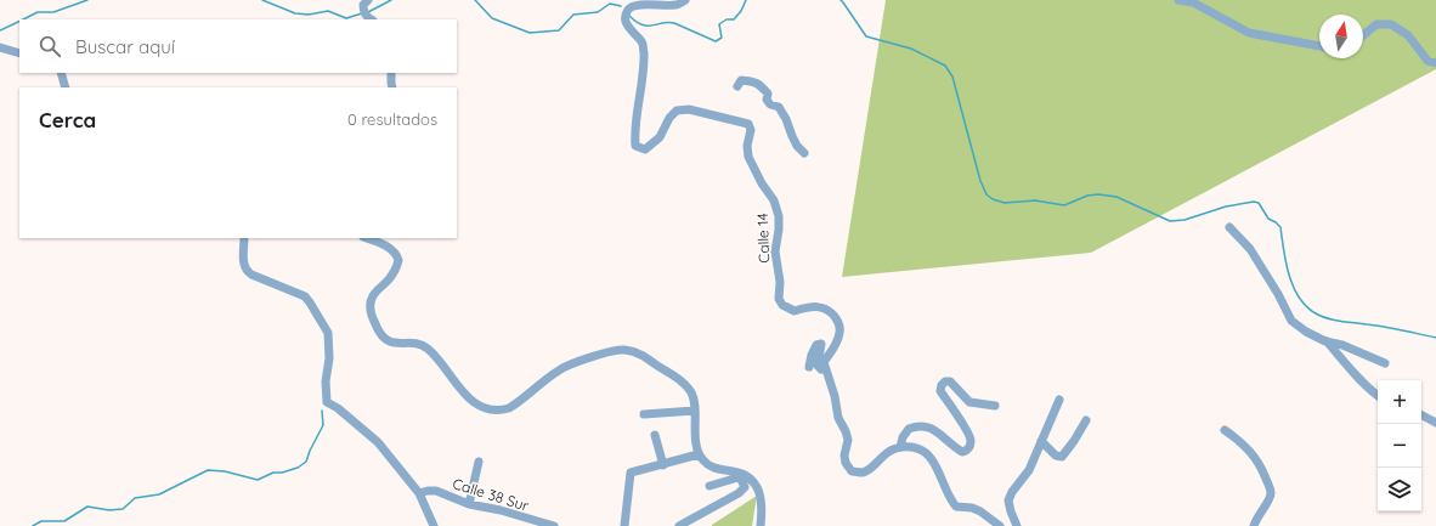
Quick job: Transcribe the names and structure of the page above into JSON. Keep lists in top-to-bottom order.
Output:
{
  "streets": {
    "street": ["Calle 14", "Calle 38 Sur"]
  },
  "north": "top",
  "page": {
    "search": "Buscar aquí",
    "heading": ["Cerca", "0 resultados"],
    "map_buttons": ["+", "−"]
  }
}
